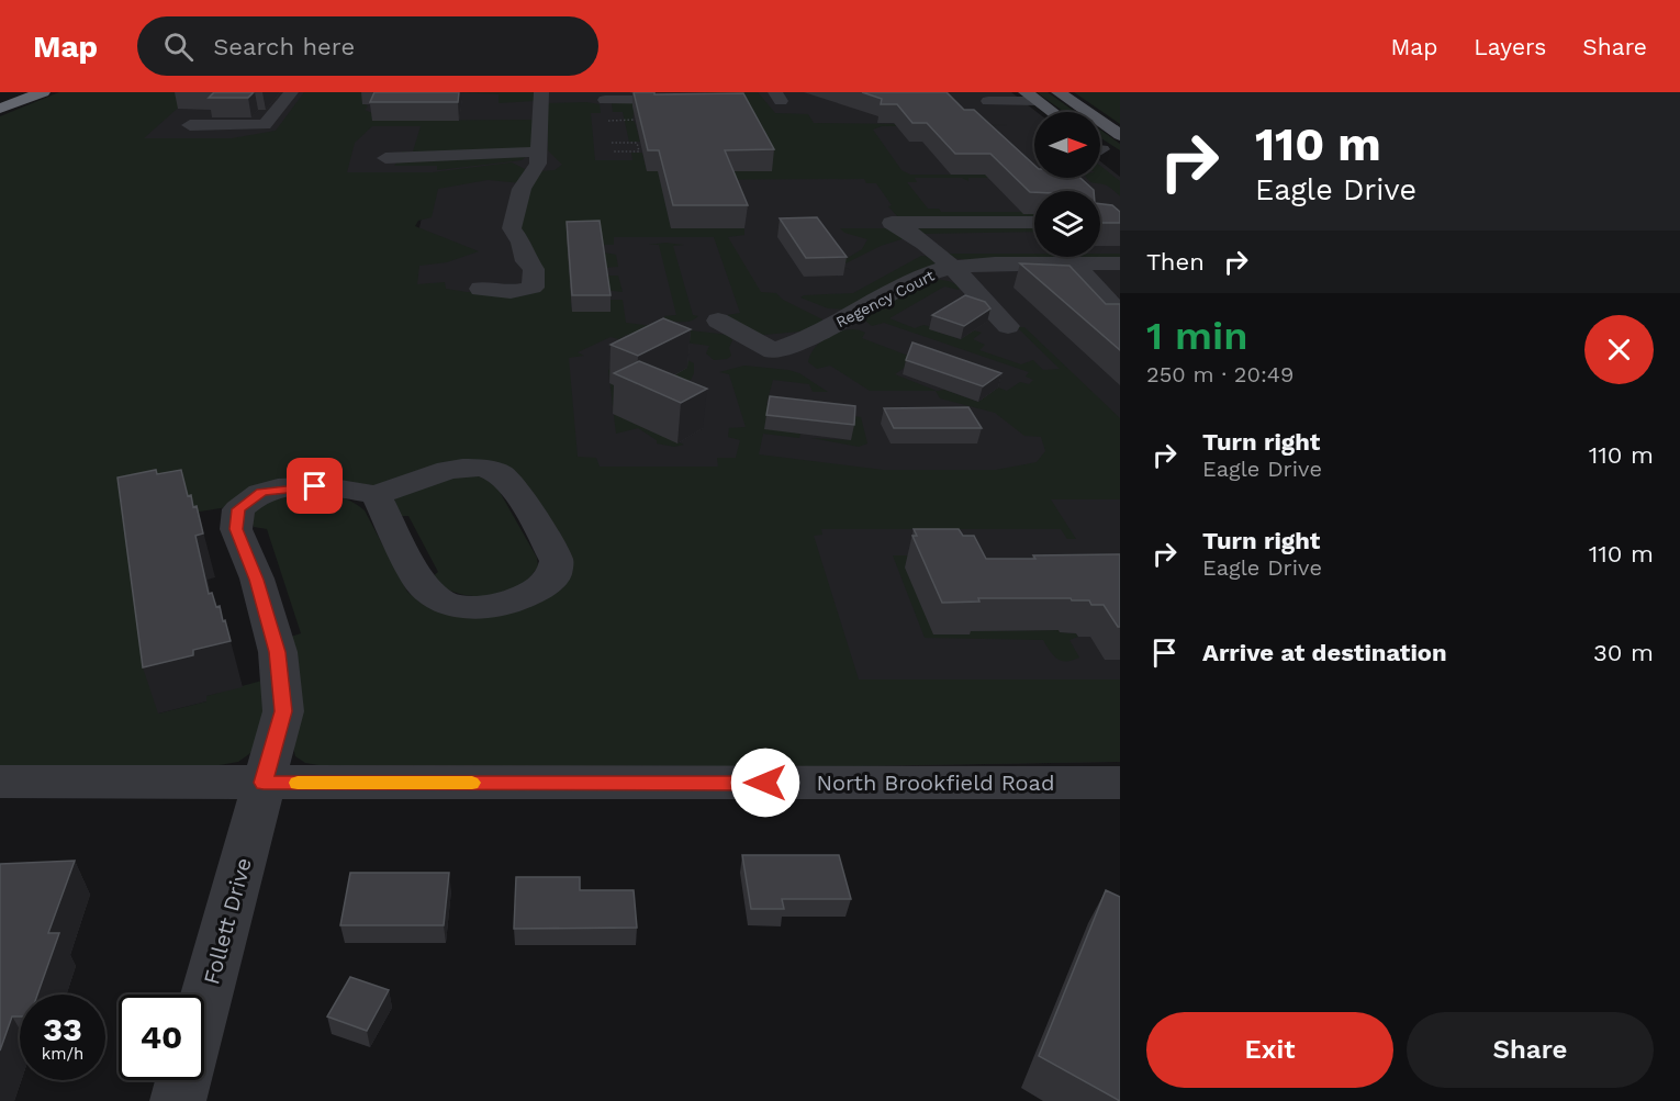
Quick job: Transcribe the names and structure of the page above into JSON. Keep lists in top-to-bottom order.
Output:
{
  "streets": {
    "street": ["Regency Court", "North Brookfield Road", "Follett Drive"]
  },
  "crossings": [
    ["North Brookfield Road", "Follett Drive"]
  ],
  "north": "right",
  "page": {
    "header": "Map",
    "search": "Search here",
    "nav": ["Map", "Layers", "Share"],
    "turn": ["110 m", "Eagle Drive"],
    "then": "Then",
    "heading": ["1 min", "250 m · 20:49"],
    "list": [
      {
        "name": "Turn right",
        "note": "Eagle Drive",
        "value": "110 m"
      },
      {
        "name": "Turn right",
        "note": "Eagle Drive",
        "value": "110 m"
      },
      {
        "name": "Arrive at destination",
        "value": "30 m"
      }
    ],
    "speed": "33 km/h",
    "limit": "40",
    "buttons": ["Exit", "Share"]
  }
}
